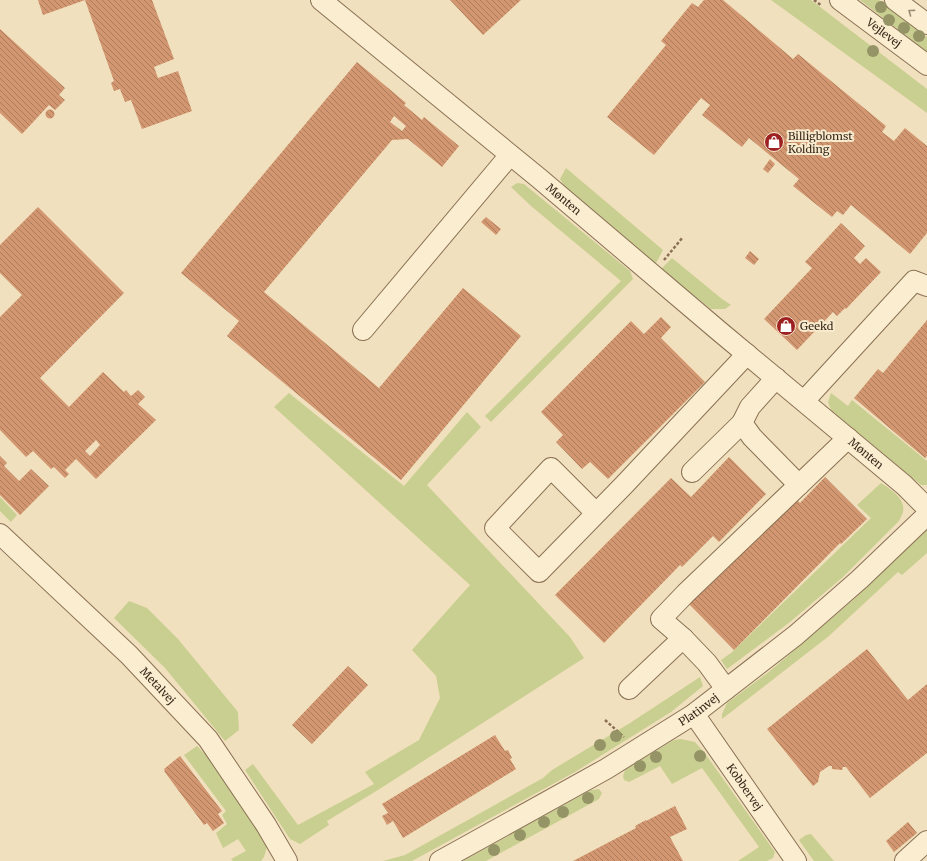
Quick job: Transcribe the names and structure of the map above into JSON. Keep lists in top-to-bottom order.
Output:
{
  "streets": {
    "street": [
      "Vejlevej",
      "Mønten",
      "Metalvej",
      "Platinvej",
      "Kobbervej"
    ]
  },
  "crossings": [
    ["Platinvej", "Kobbervej"]
  ],
  "places": {
    "shop": ["Billigblomst Kolding", "Geekd"]
  }
}
